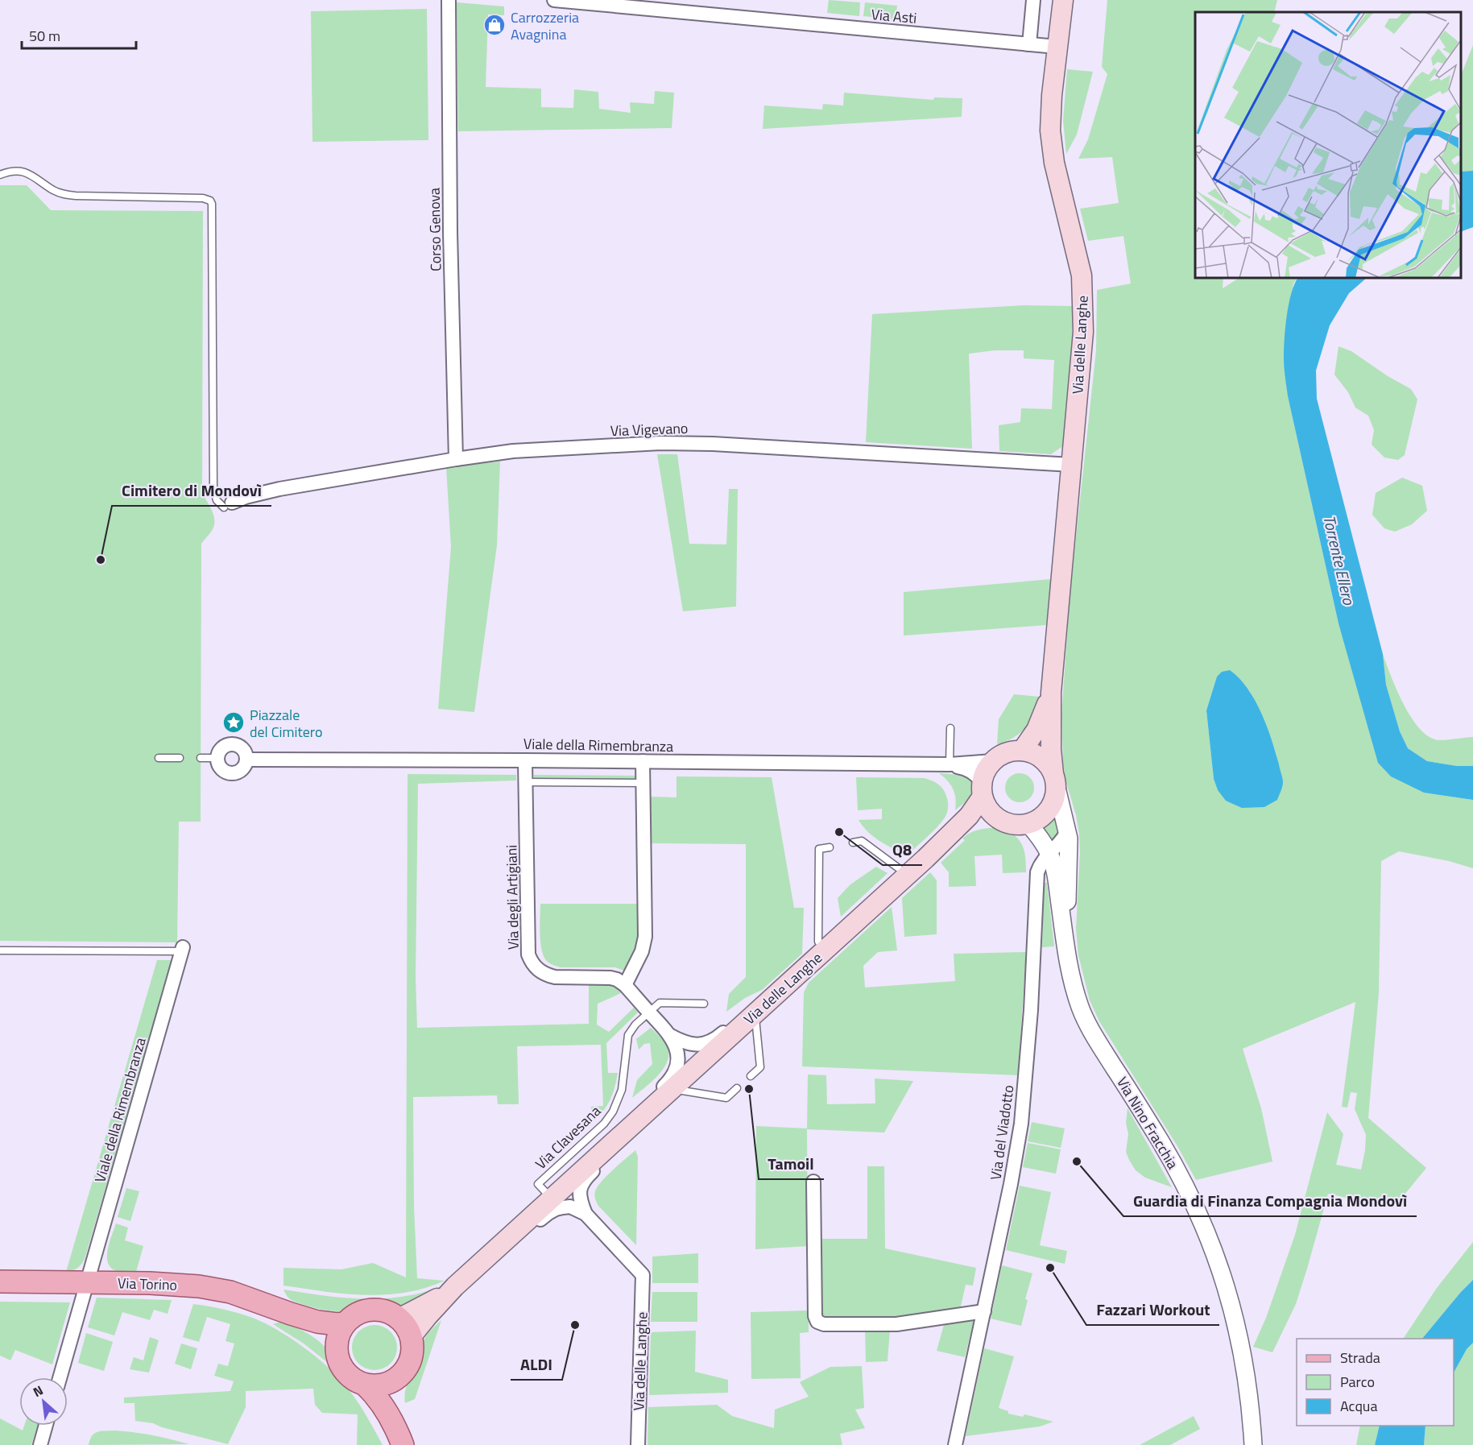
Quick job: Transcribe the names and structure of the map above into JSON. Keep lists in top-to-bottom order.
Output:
{
  "streets": {
    "main road": ["Via delle Langhe", "Via Torino"],
    "street": [
      "Via Asti",
      "Corso Genova",
      "Via Vigevano",
      "Viale della Rimembranza",
      "Via degli Artigiani",
      "Via Nino Fracchia",
      "Via del Viadotto"
    ],
    "lane": ["Via Clavesana"]
  },
  "crossings": [
    ["Via Asti", "Via delle Langhe"],
    ["Corso Genova", "Via Vigevano"],
    ["Via delle Langhe", "Via Vigevano"],
    ["Via delle Langhe", "Via Nino Fracchia"],
    ["Via delle Langhe", "Via Clavesana"],
    ["Via delle Langhe", "Via Torino"],
    ["Viale della Rimembranza", "Via degli Artigiani"],
    ["Viale della Rimembranza", "Via Torino"],
    ["Via Nino Fracchia", "Via del Viadotto"]
  ],
  "water": ["Torrente Ellero"],
  "places": {
    "shop": ["Carrozzeria Avagnina"],
    "other": [
      "Cimitero di Mondovì",
      "Q8",
      "Tamoil",
      "Guardia di Finanza Compagnia Mondovì",
      "Fazzari Workout",
      "ALDI"
    ],
    "place": ["Piazzale del Cimitero"]
  },
  "legend": ["Strada", "Parco", "Acqua"],
  "scale_bar": "50 m",
  "north": "top left"
}
